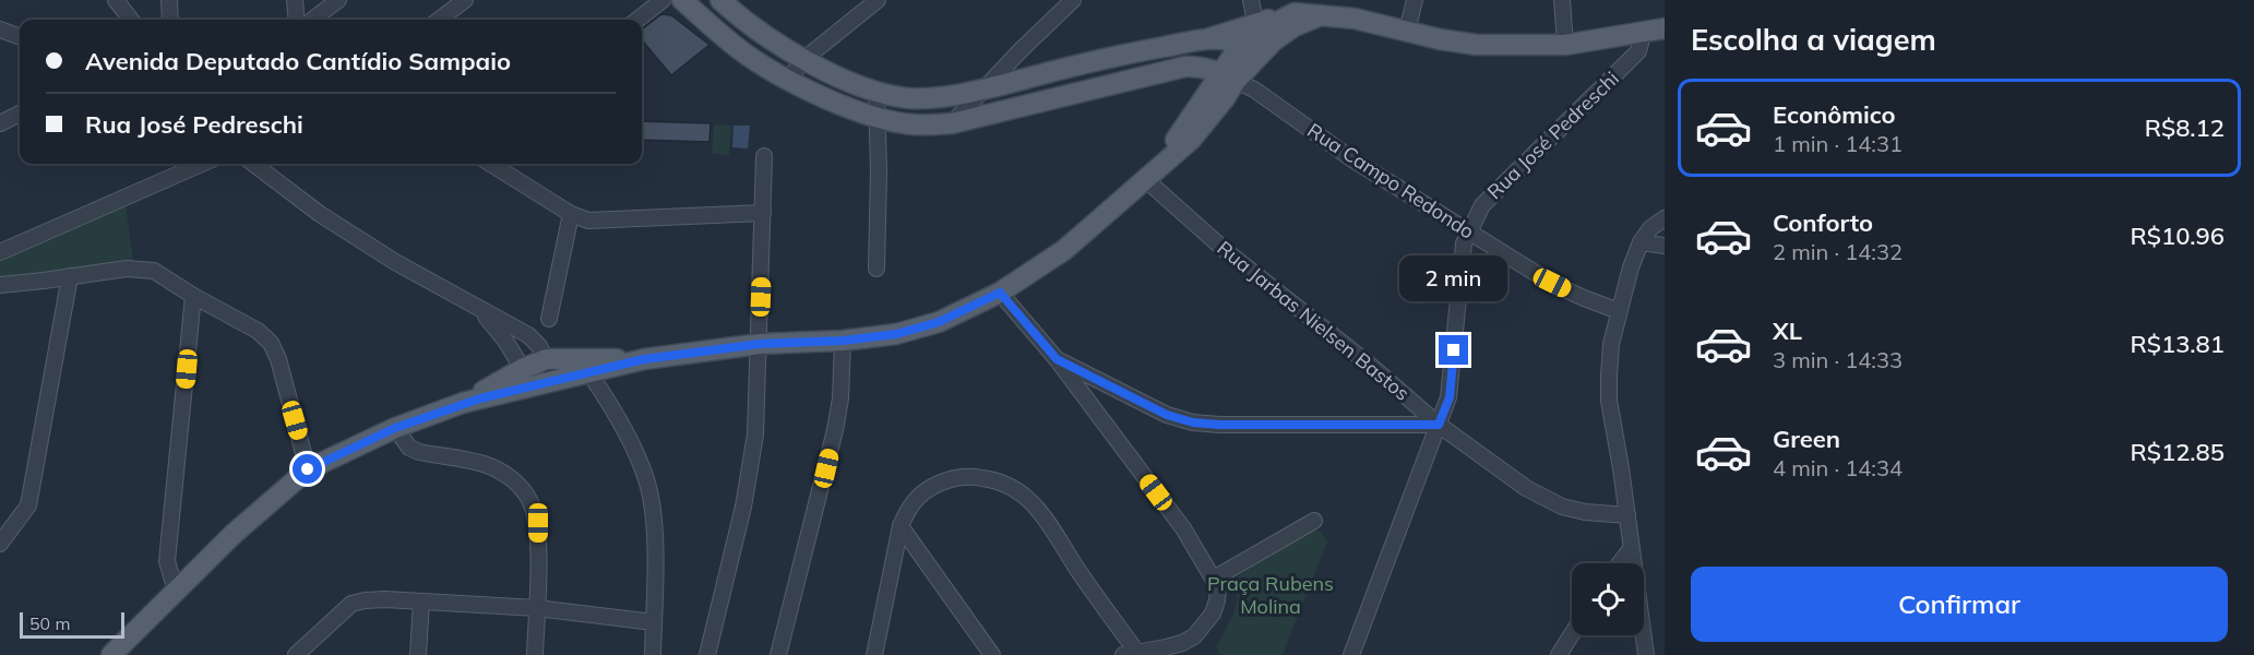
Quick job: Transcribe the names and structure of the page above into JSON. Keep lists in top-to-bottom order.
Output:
{
  "streets": {
    "street": ["Rua José Pedreschi", "Rua Campo Redondo", "Rua Jarbas Nielsen Bastos"]
  },
  "crossings": [
    ["Rua José Pedreschi", "Rua Campo Redondo"],
    ["Rua José Pedreschi", "Rua Jarbas Nielsen Bastos"]
  ],
  "parks": ["Praça Rubens Molina"],
  "scale_bar": "50 m",
  "page": {
    "heading": "Escolha a viagem",
    "banner": ["Avenida Deputado Cantídio Sampaio", "Rua José Pedreschi"],
    "list": [
      {
        "name": "Econômico",
        "note": "1 min · 14:31",
        "value": "R$8.12"
      },
      {
        "name": "Conforto",
        "note": "2 min · 14:32",
        "value": "R$10.96"
      },
      {
        "name": "XL",
        "note": "3 min · 14:33",
        "value": "R$13.81"
      },
      {
        "name": "Green",
        "note": "4 min · 14:34",
        "value": "R$12.85"
      }
    ],
    "bubble": "2 min",
    "buttons": "Confirmar",
    "scale": "50 m"
  }
}
